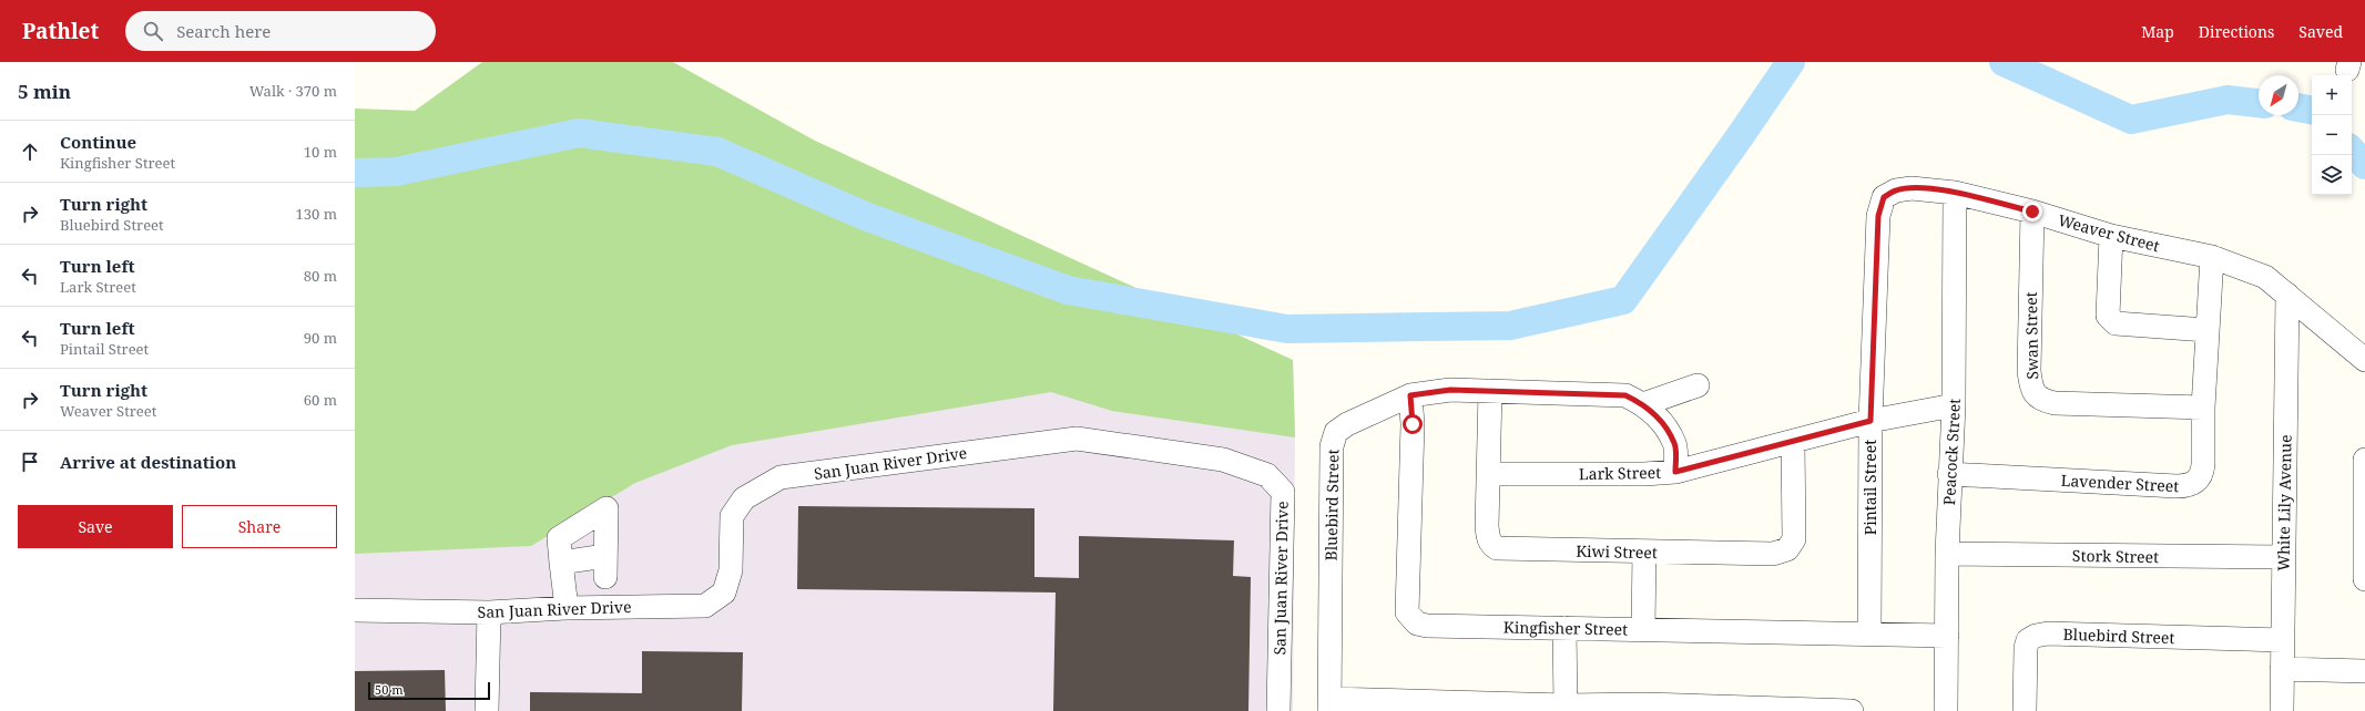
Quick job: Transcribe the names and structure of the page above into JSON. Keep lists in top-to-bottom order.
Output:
{
  "streets": {
    "street": [
      "Weaver Street",
      "Swan Street",
      "Peacock Street",
      "San Juan River Drive",
      "Lark Street",
      "Lavender Street",
      "Pintail Street",
      "White Lily Avenue",
      "Bluebird Street",
      "Kiwi Street",
      "Stork Street",
      "Kingfisher Street"
    ]
  },
  "crossings": [
    ["Weaver Street", "Swan Street"],
    ["Weaver Street", "Peacock Street"],
    ["Weaver Street", "Lavender Street"],
    ["Weaver Street", "Pintail Street"],
    ["Weaver Street", "White Lily Avenue"],
    ["Swan Street", "Lavender Street"],
    ["Peacock Street", "Lark Street"],
    ["Peacock Street", "Lavender Street"],
    ["Peacock Street", "Stork Street"],
    ["Peacock Street", "Kingfisher Street"],
    ["Lark Street", "Pintail Street"],
    ["Lark Street", "Bluebird Street"],
    ["Lark Street", "Kiwi Street"],
    ["Pintail Street", "Kingfisher Street"],
    ["White Lily Avenue", "Bluebird Street"],
    ["White Lily Avenue", "Stork Street"],
    ["Bluebird Street", "Kiwi Street"],
    ["Bluebird Street", "Kingfisher Street"]
  ],
  "scale_bar": "50 m",
  "north": "bottom left",
  "page": {
    "header": "Pathlet",
    "search": "Search here",
    "nav": ["Map", "Directions", "Saved"],
    "heading": ["5 min", "Walk · 370 m"],
    "map_buttons": ["+", "−"],
    "list": [
      ["Continue", "Kingfisher Street", "10 m"],
      ["Turn right", "Bluebird Street", "130 m"],
      ["Turn left", "Lark Street", "80 m"],
      ["Turn left", "Pintail Street", "90 m"],
      ["Turn right", "Weaver Street", "60 m"],
      "Arrive at destination"
    ],
    "buttons": ["Save", "Share"],
    "scale": "50 m"
  }
}
